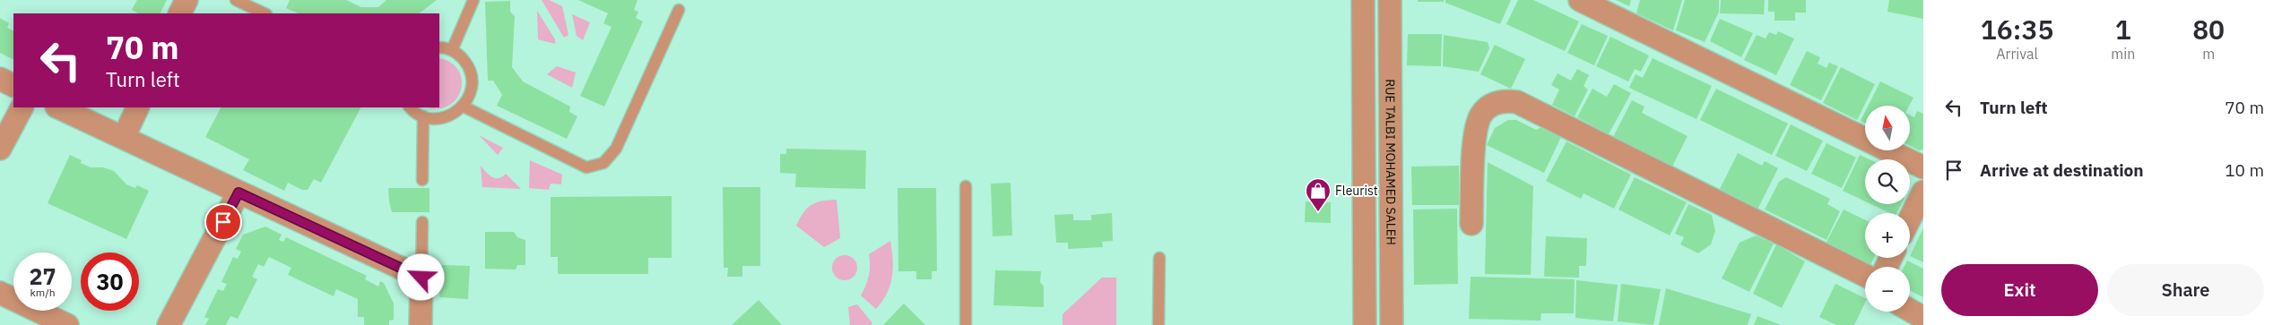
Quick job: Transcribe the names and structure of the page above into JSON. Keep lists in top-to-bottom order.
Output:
{
  "streets": {
    "street": ["RUE TALBI MOHAMED SALEH"]
  },
  "places": {
    "shop": ["Fleurist"]
  },
  "north": "top",
  "page": {
    "eta": [
      "16:35",
      "Arrival",
      "1",
      "min",
      "80",
      "m"
    ],
    "turn": ["70 m", "Turn left"],
    "list": [
      {
        "name": "Turn left",
        "value": "70 m"
      },
      {
        "name": "Arrive at destination",
        "value": "10 m"
      }
    ],
    "map_buttons": ["+", "−"],
    "speed": "27 km/h",
    "limit": "30",
    "buttons": ["Exit", "Share"]
  }
}
